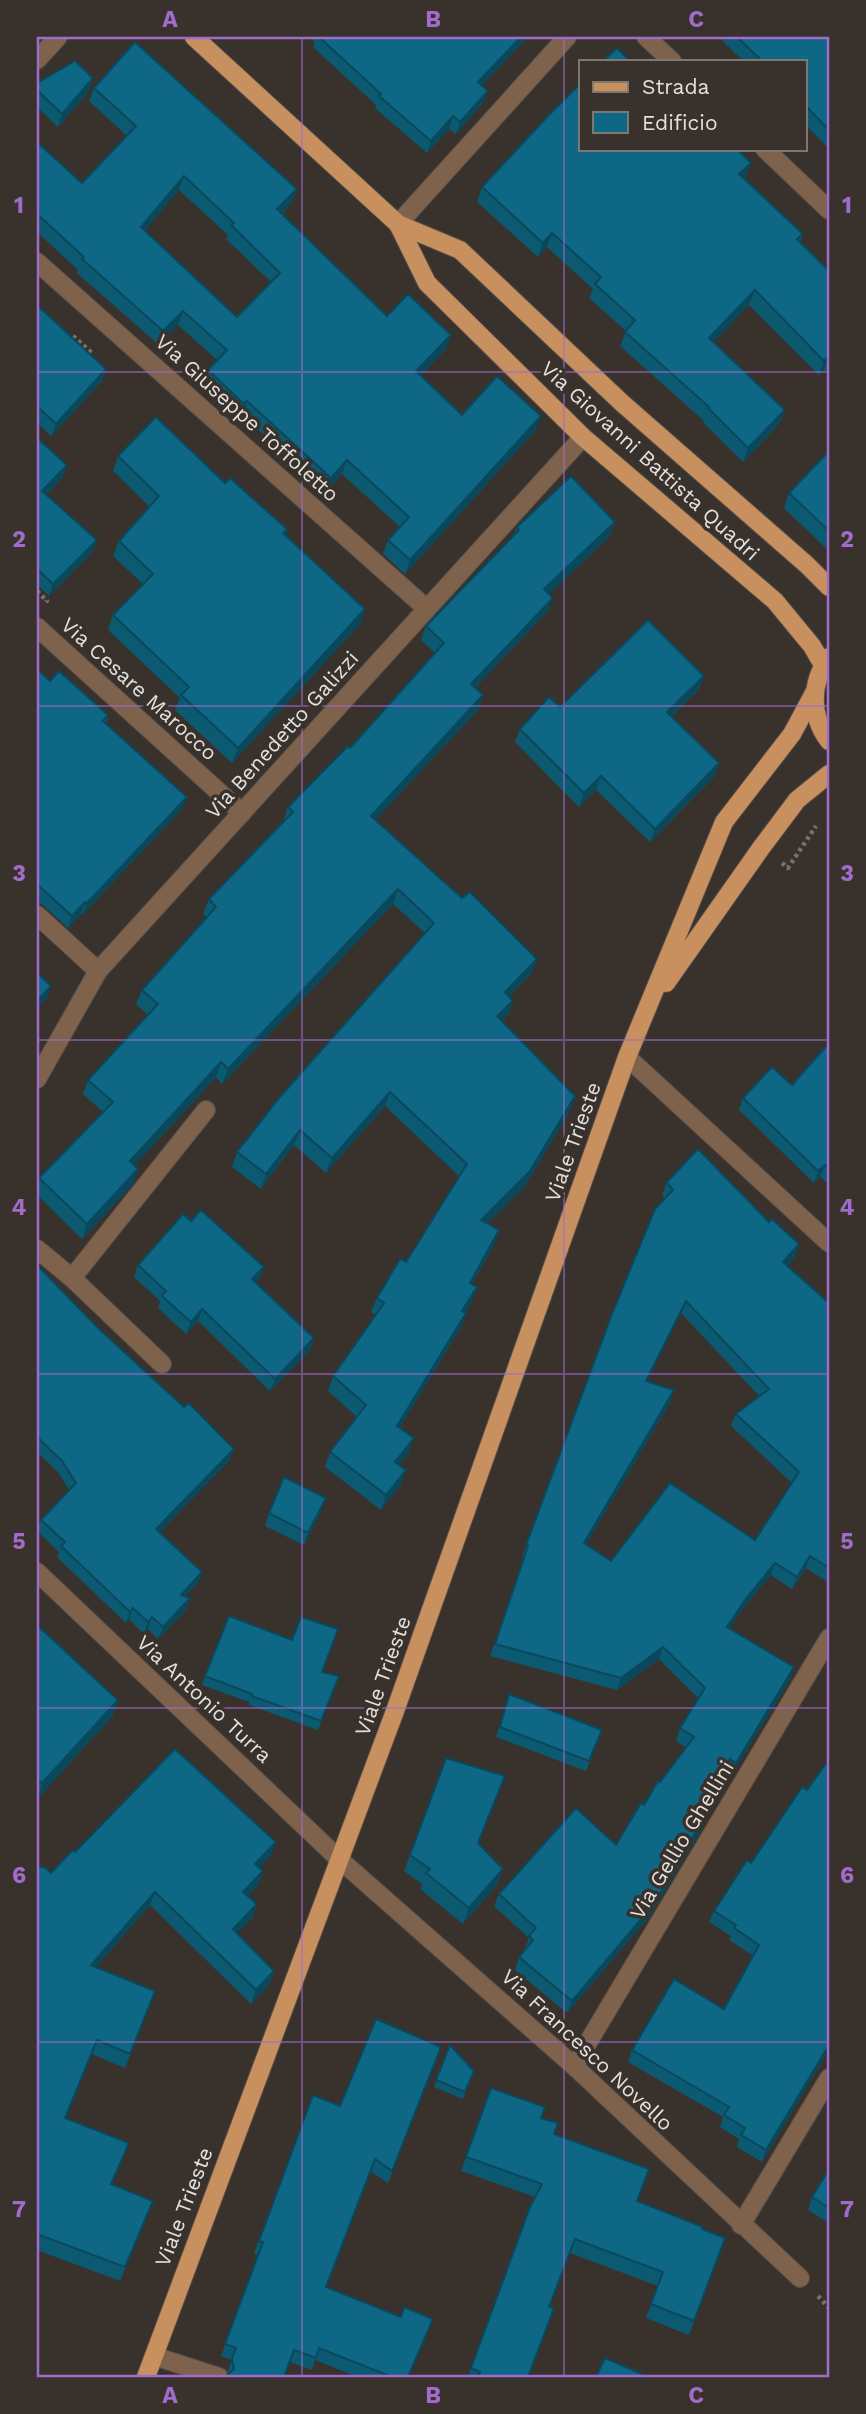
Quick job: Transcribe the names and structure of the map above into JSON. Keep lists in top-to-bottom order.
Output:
{
  "streets": {
    "main road": ["Via Giovanni Battista Quadri", "Viale Trieste"],
    "street": [
      "Via Giuseppe Toffoletto",
      "Via Cesare Marocco",
      "Via Benedetto Galizzi",
      "Via Antonio Turra",
      "Via Gellio Ghellini",
      "Via Francesco Novello"
    ]
  },
  "crossings": [
    ["Via Giuseppe Toffoletto", "Via Benedetto Galizzi"],
    ["Via Giovanni Battista Quadri", "Via Benedetto Galizzi"],
    ["Via Giovanni Battista Quadri", "Viale Trieste"],
    ["Via Cesare Marocco", "Via Benedetto Galizzi"],
    ["Viale Trieste", "Via Antonio Turra"],
    ["Viale Trieste", "Via Francesco Novello"],
    ["Via Antonio Turra", "Via Francesco Novello"],
    ["Via Gellio Ghellini", "Via Francesco Novello"]
  ],
  "legend": ["Strada", "Edificio"],
  "grid": {
    "columns": ["A", "B", "C"],
    "rows": [
      "1",
      "2",
      "3",
      "4",
      "5",
      "6",
      "7"
    ]
  }
}
